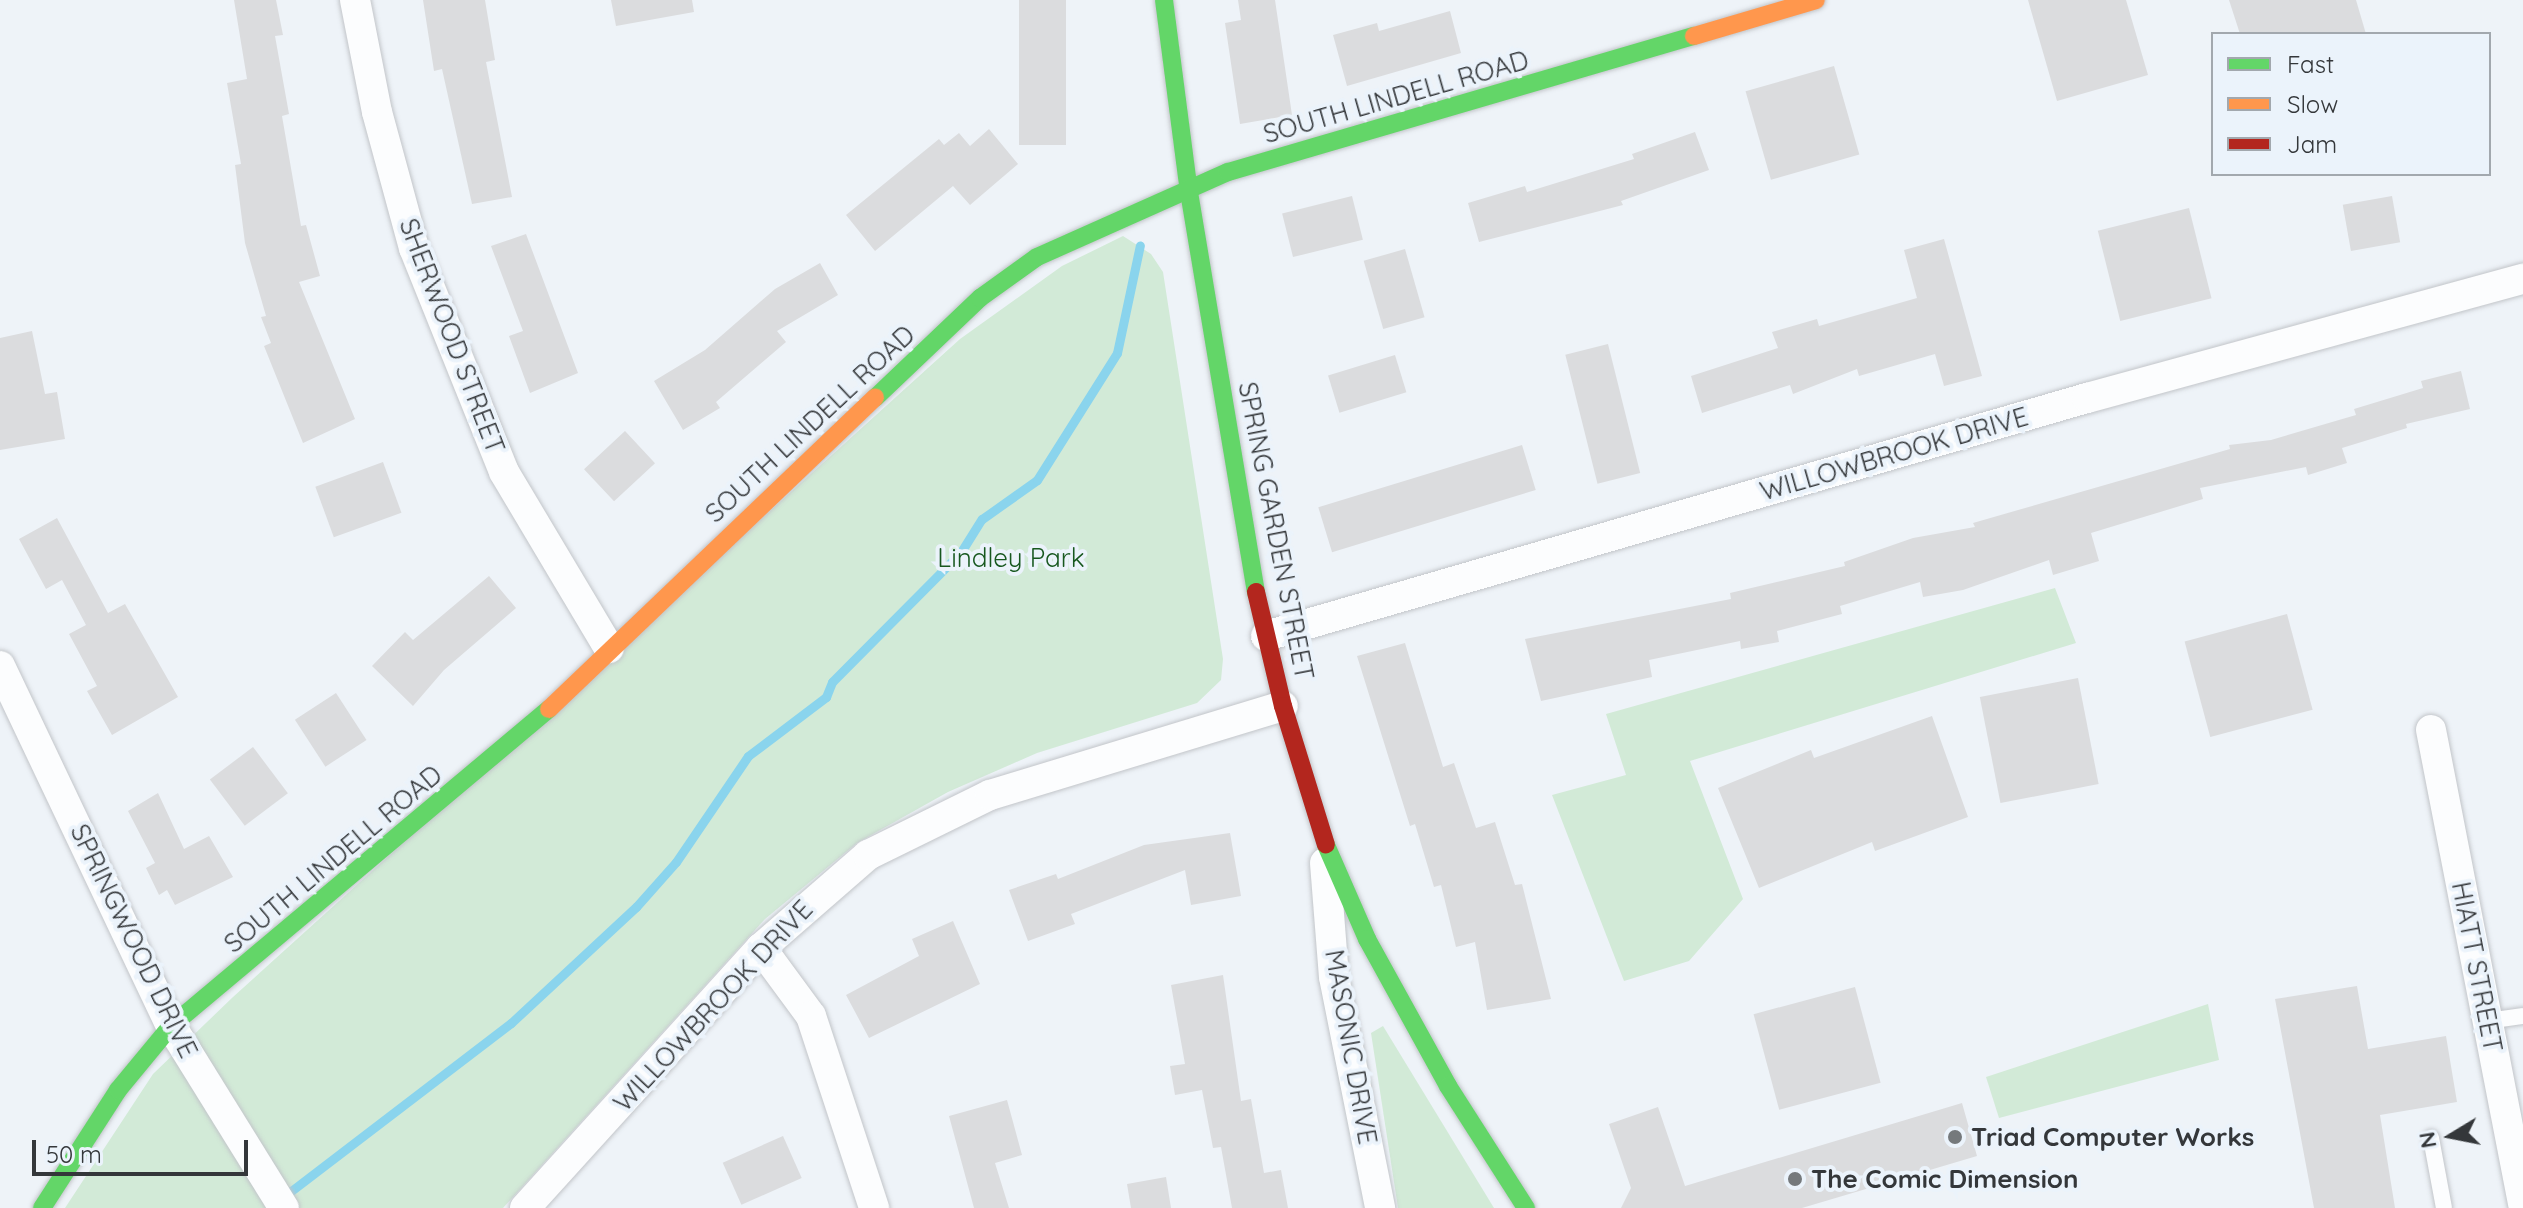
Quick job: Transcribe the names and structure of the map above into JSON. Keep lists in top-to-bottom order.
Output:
{
  "streets": {
    "street": [
      "SOUTH LINDELL ROAD",
      "SHERWOOD STREET",
      "WILLOWBROOK DRIVE",
      "SPRING GARDEN STREET",
      "SPRINGWOOD DRIVE",
      "HIATT STREET",
      "MASONIC DRIVE"
    ]
  },
  "crossings": [
    ["SOUTH LINDELL ROAD", "SHERWOOD STREET"],
    ["SOUTH LINDELL ROAD", "SPRING GARDEN STREET"],
    ["SOUTH LINDELL ROAD", "SPRINGWOOD DRIVE"],
    ["WILLOWBROOK DRIVE", "SPRING GARDEN STREET"],
    ["SPRING GARDEN STREET", "MASONIC DRIVE"]
  ],
  "parks": ["Lindley Park"],
  "places": ["Triad Computer Works", "The Comic Dimension"],
  "legend": ["Fast", "Slow", "Jam"],
  "scale_bar": "50 m",
  "north": "left"
}
